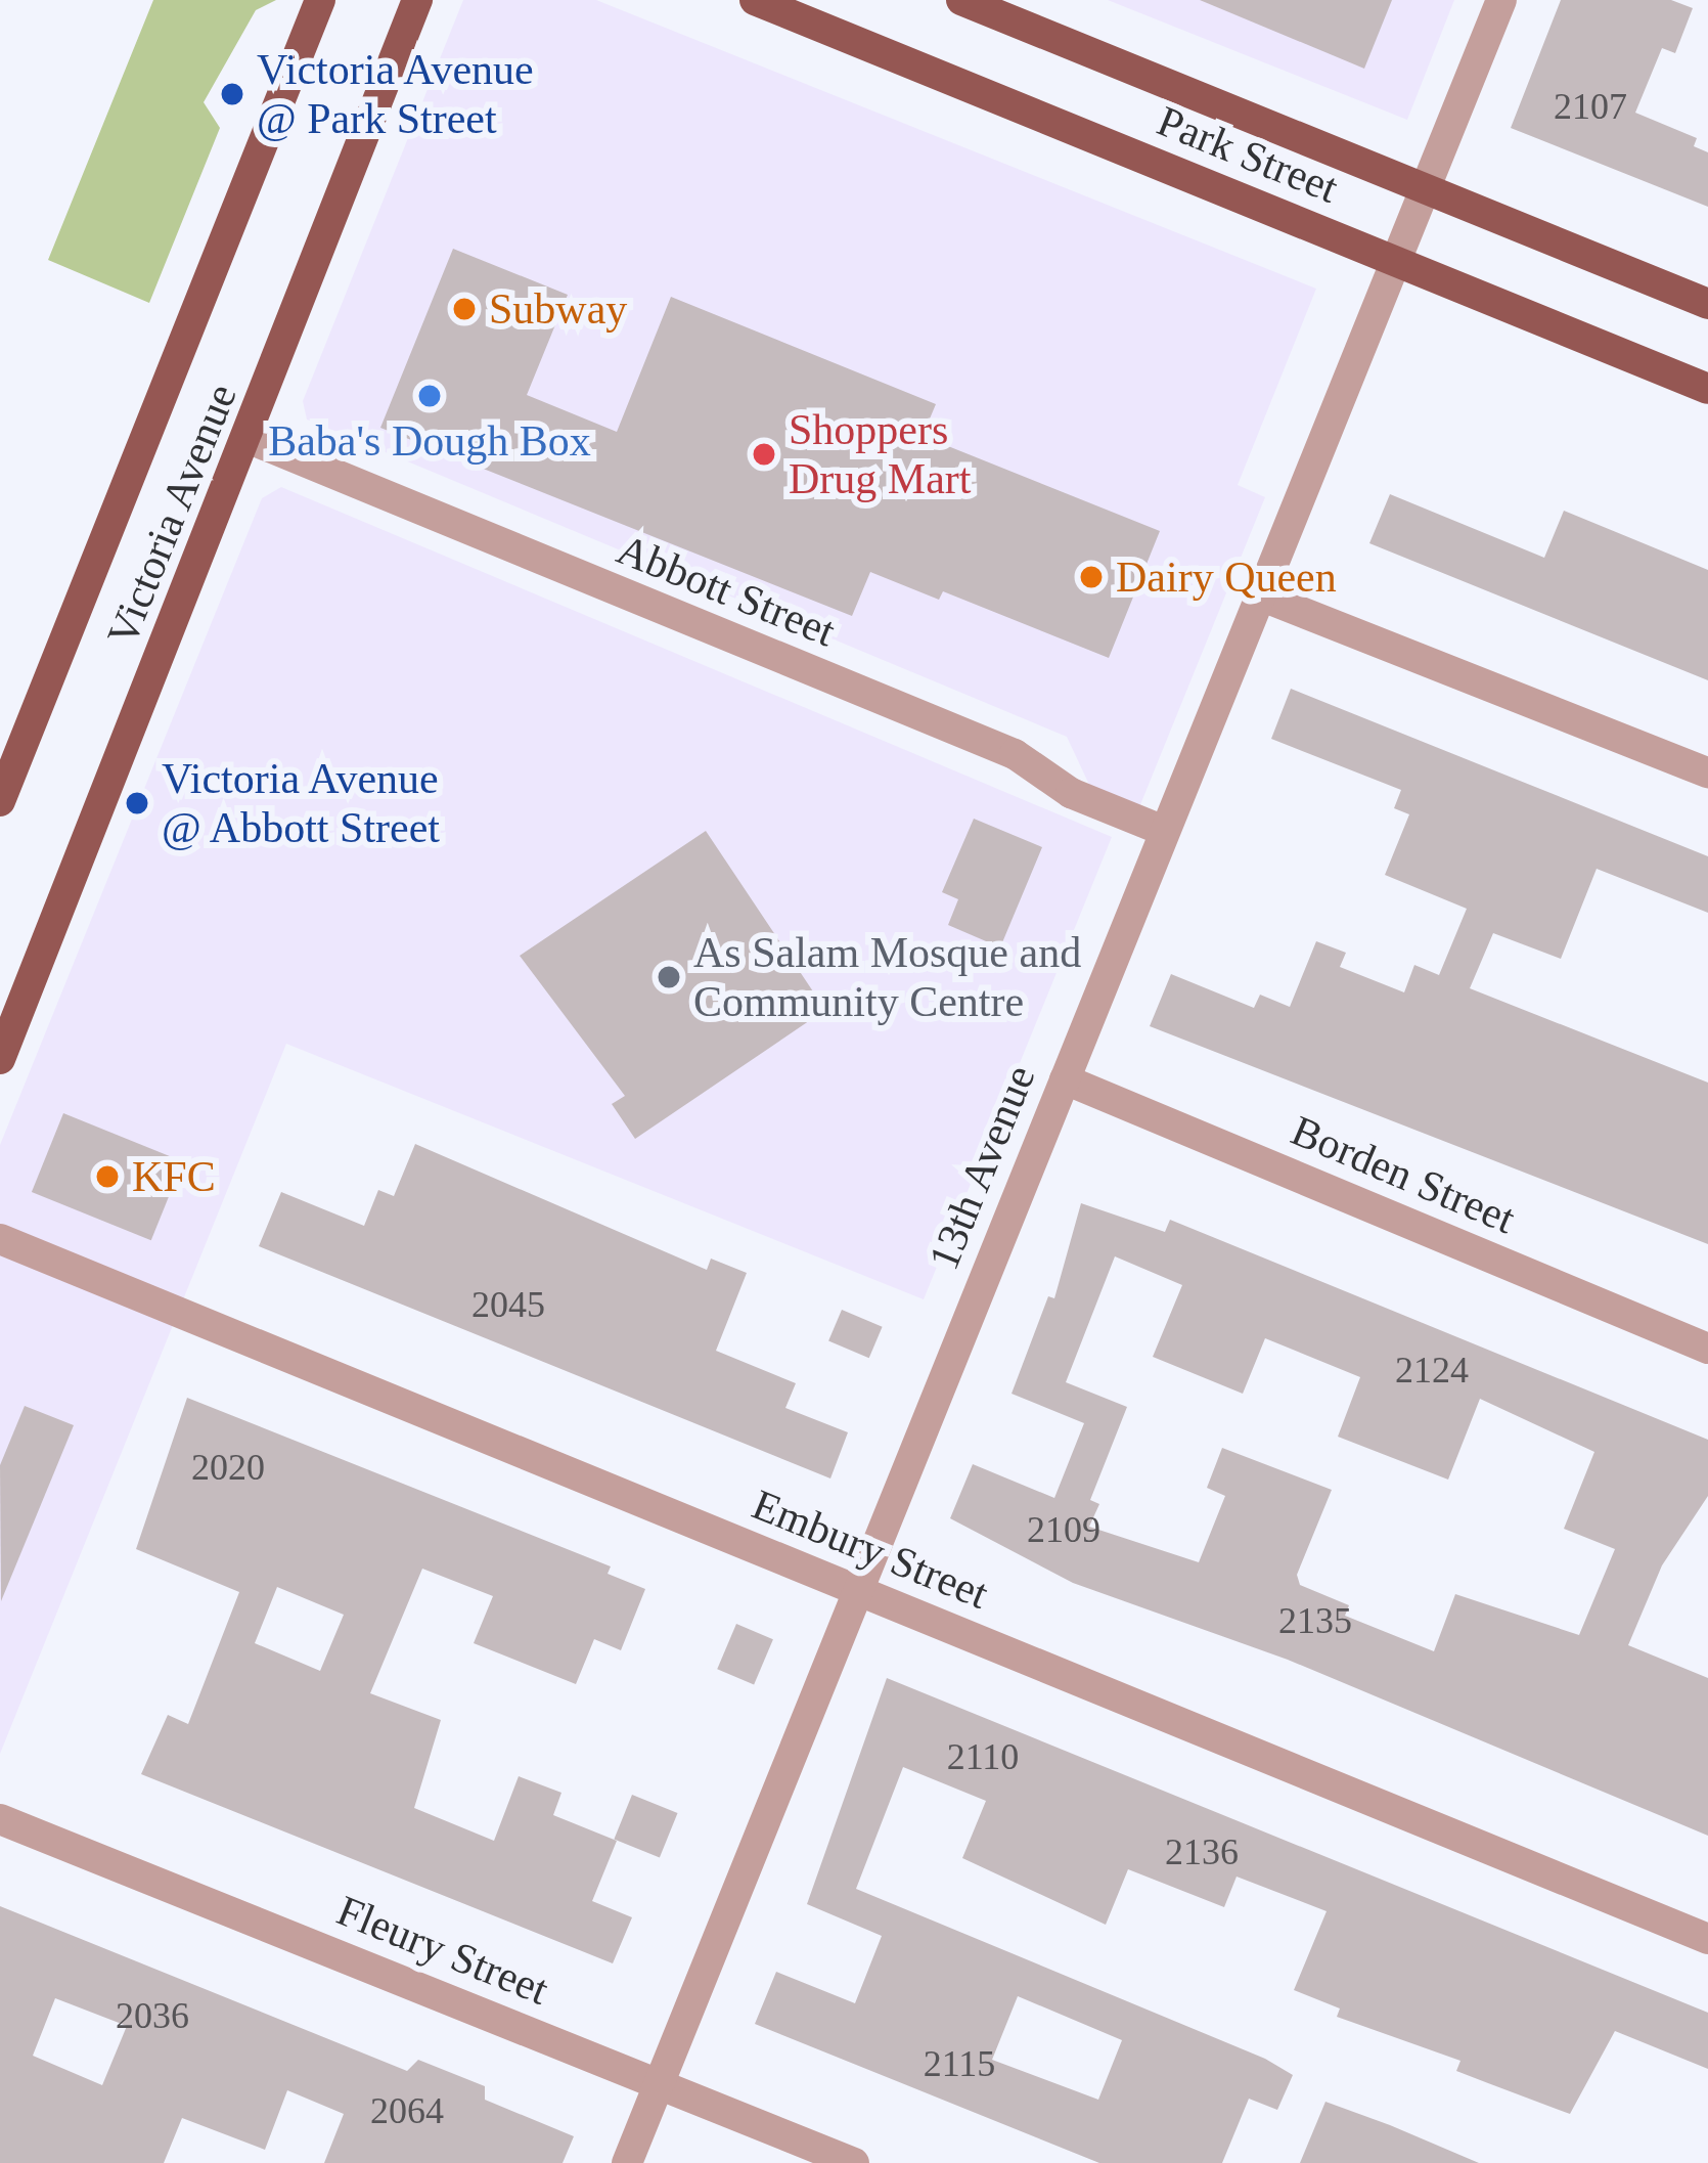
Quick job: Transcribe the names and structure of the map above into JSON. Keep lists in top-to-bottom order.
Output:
{
  "streets": {
    "main road": ["Park Street", "Victoria Avenue"],
    "street": [
      "Abbott Street",
      "13th Avenue",
      "Borden Street",
      "Embury Street",
      "Fleury Street"
    ]
  },
  "crossings": [
    ["Park Street", "13th Avenue"],
    ["Victoria Avenue", "Abbott Street"],
    ["Abbott Street", "13th Avenue"],
    ["13th Avenue", "Borden Street"],
    ["13th Avenue", "Embury Street"],
    ["13th Avenue", "Fleury Street"]
  ],
  "places": [
    "Victoria Avenue @ Park Street",
    "Subway",
    "Baba's Dough Box",
    "Shoppers Drug Mart",
    "Dairy Queen",
    "Victoria Avenue @ Abbott Street",
    "As Salam Mosque and Community Centre",
    "KFC"
  ],
  "house_numbers": [
    "2107",
    "2045",
    "2124",
    "2020",
    "2109",
    "2135",
    "2110",
    "2136",
    "2036",
    "2115",
    "2064"
  ]
}
